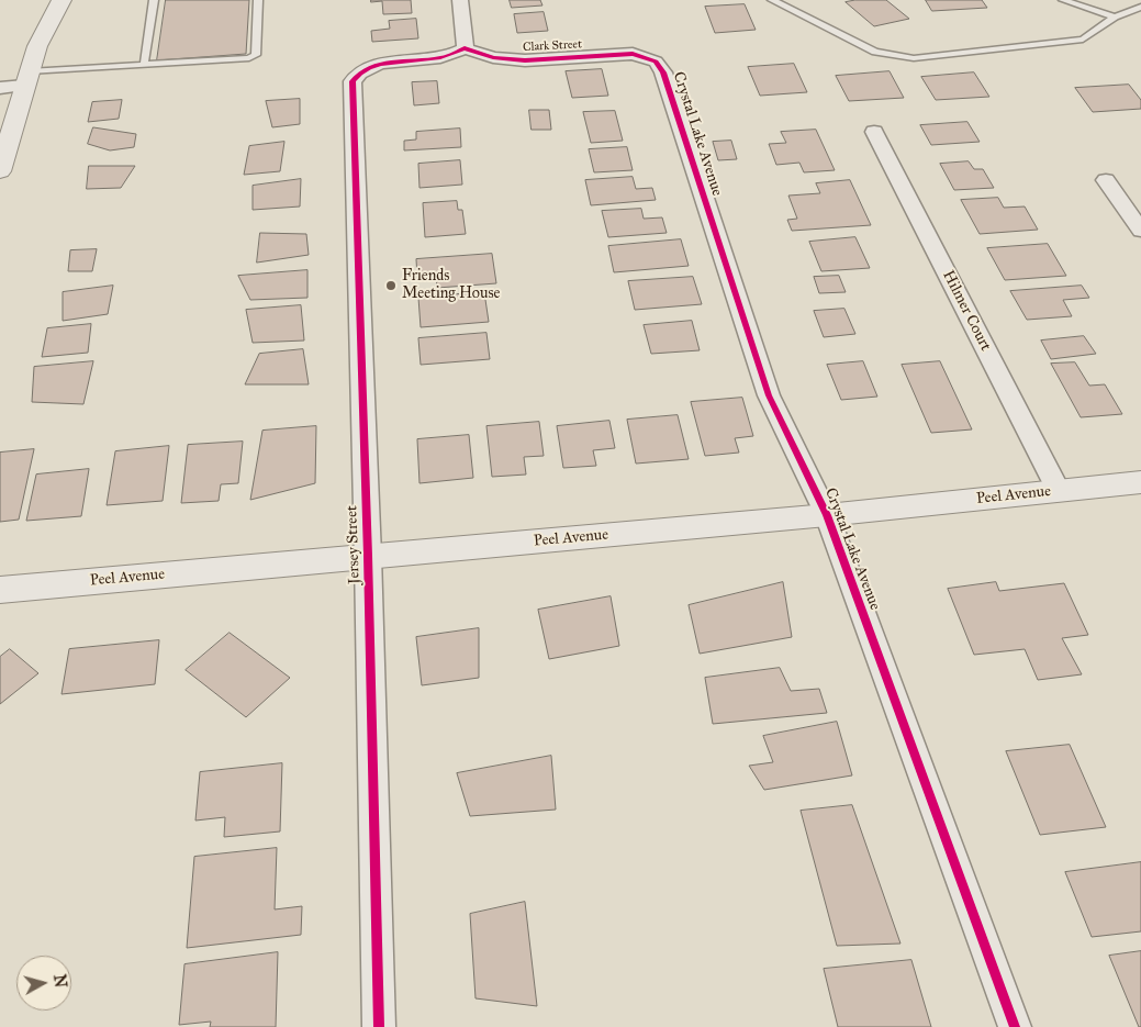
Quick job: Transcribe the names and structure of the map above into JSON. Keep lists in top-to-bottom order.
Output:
{
  "streets": {
    "street": [
      "Clark Street",
      "Crystal Lake Avenue",
      "Hilmer Court",
      "Peel Avenue",
      "Jersey Street"
    ]
  },
  "crossings": [
    ["Clark Street", "Crystal Lake Avenue"],
    ["Clark Street", "Jersey Street"],
    ["Crystal Lake Avenue", "Peel Avenue"],
    ["Hilmer Court", "Peel Avenue"],
    ["Peel Avenue", "Jersey Street"]
  ],
  "places": ["Friends Meeting House"],
  "north": "right"
}
